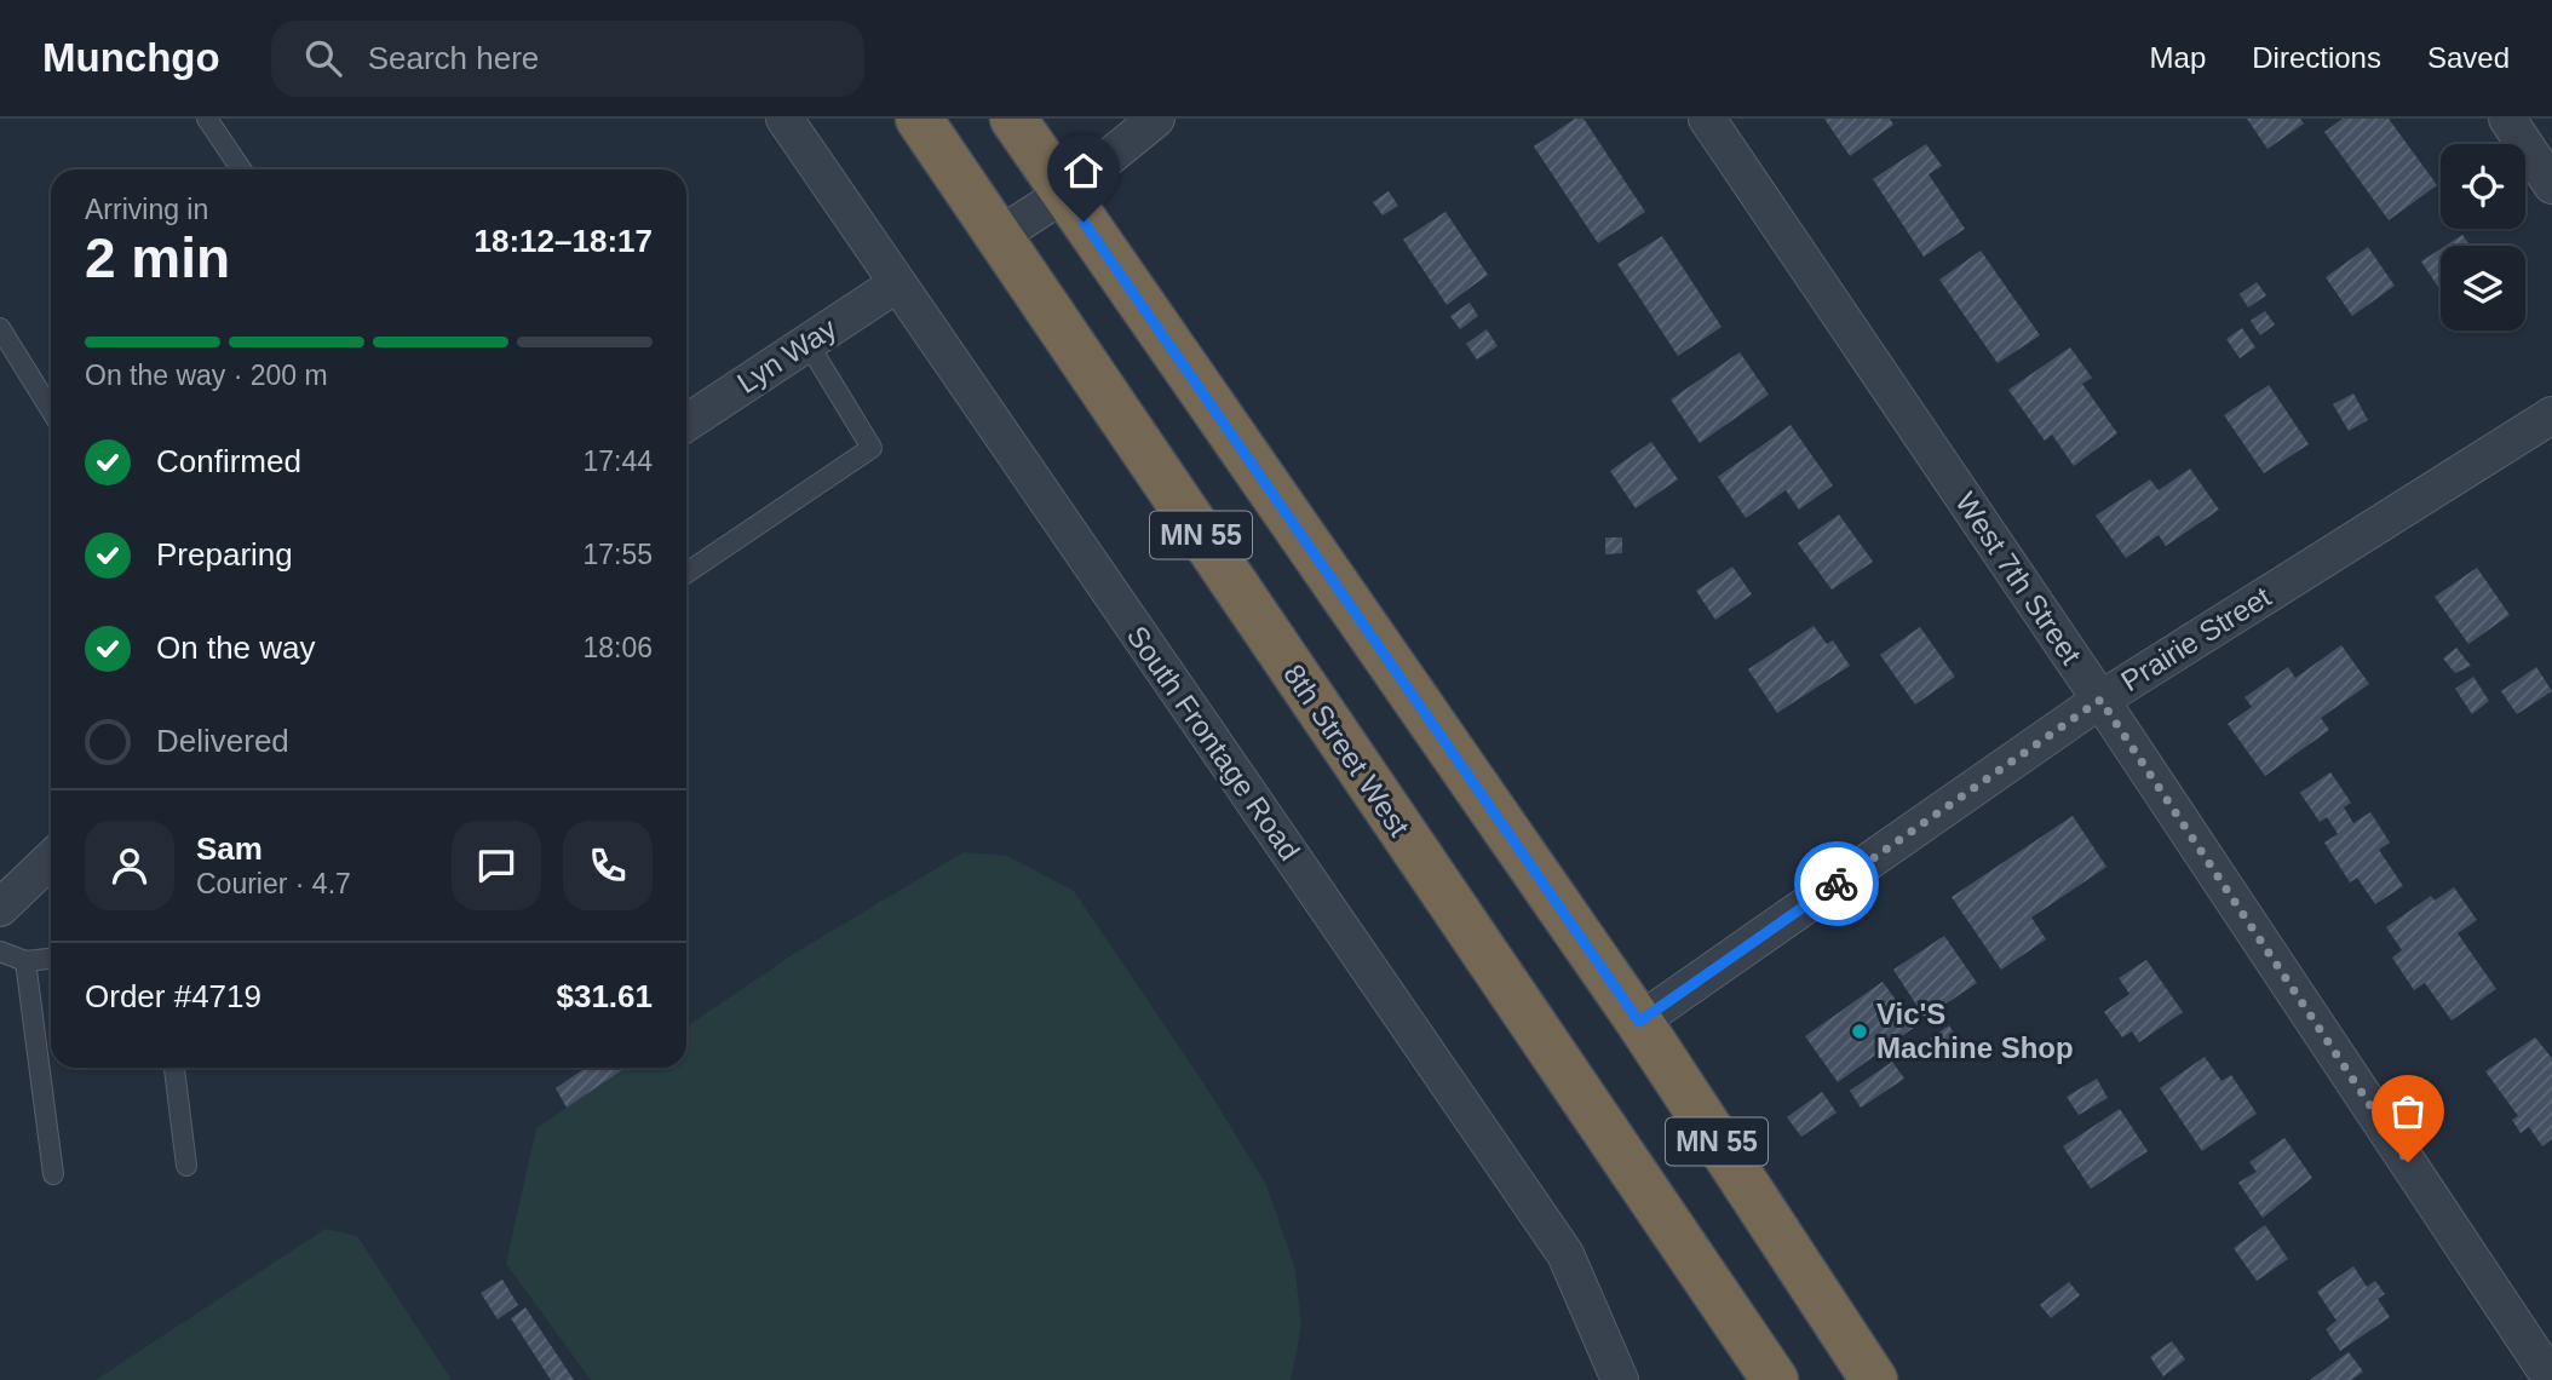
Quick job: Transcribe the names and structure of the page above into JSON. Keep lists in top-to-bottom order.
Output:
{
  "streets": {
    "highway": ["MN 55", "8th Street West"],
    "street": [
      "Lyn Way",
      "West 7th Street",
      "Prairie Street",
      "South Frontage Road"
    ]
  },
  "crossings": [
    ["Lyn Way", "South Frontage Road"],
    ["MN 55", "Prairie Street"],
    ["West 7th Street", "Prairie Street"]
  ],
  "places": ["Vic'S Machine Shop"],
  "page": {
    "header": "Munchgo",
    "search": "Search here",
    "nav": ["Map", "Directions", "Saved"],
    "heading": ["2 min", "Arriving in", "18:12–18:17"],
    "panel": [
      "Sam",
      "Courier · 4.7",
      "Order #4719",
      "$31.61"
    ],
    "bar": "On the way · 200 m",
    "list": [
      ["Confirmed", "17:44"],
      ["Preparing", "17:55"],
      ["On the way", "18:06"],
      "Delivered"
    ]
  }
}
